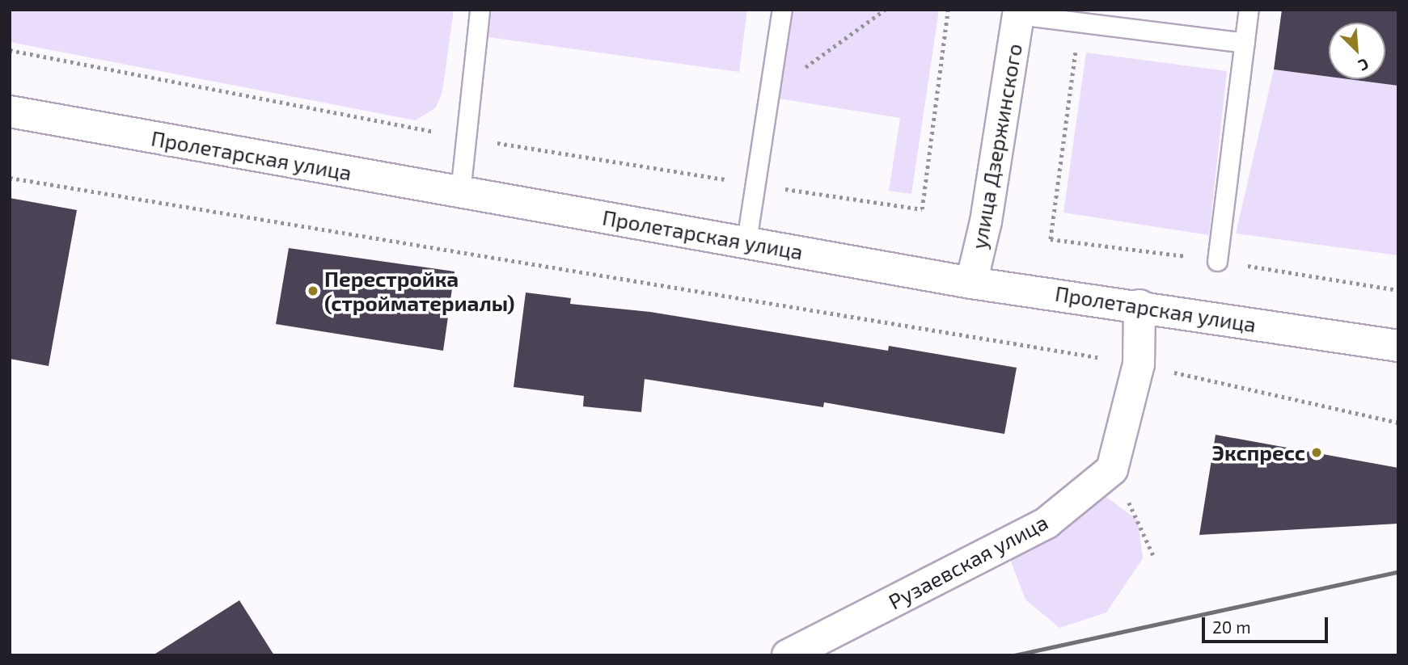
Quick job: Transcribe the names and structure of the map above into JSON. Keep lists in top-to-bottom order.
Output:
{
  "streets": {
    "main road": ["улица Дзержинского", "Пролетарская улица", "Рузаевская улица"]
  },
  "crossings": [
    ["улица Дзержинского", "Пролетарская улица"]
  ],
  "places": ["Перестройка (стройматериалы)", "Экспресс"],
  "scale_bar": "20 m",
  "north": "bottom right"
}
